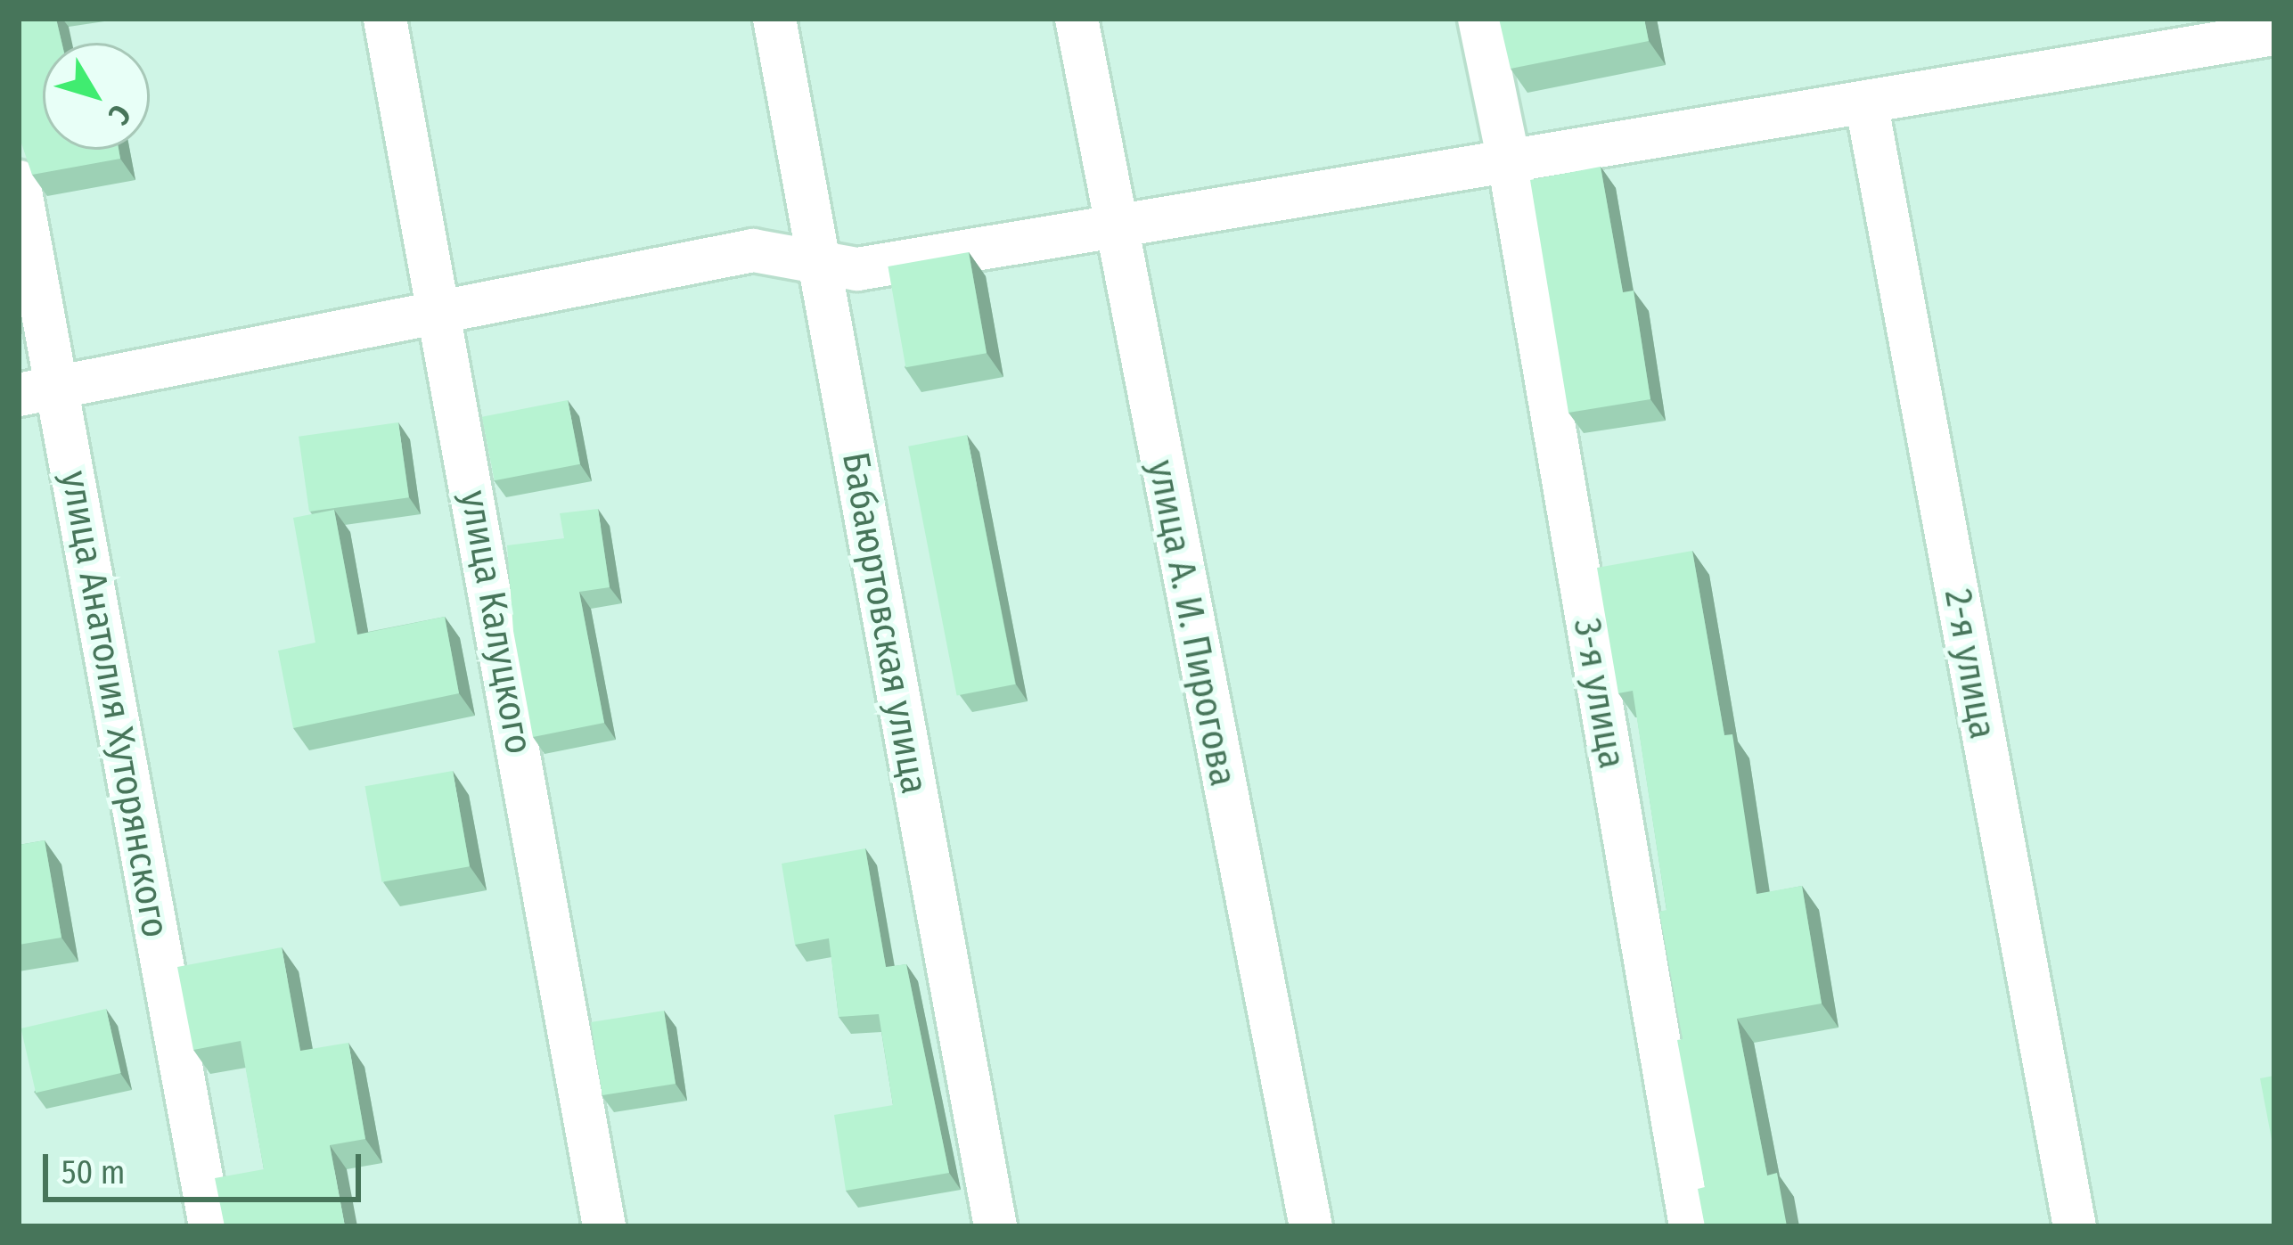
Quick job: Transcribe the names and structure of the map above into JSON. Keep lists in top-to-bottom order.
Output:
{
  "streets": {
    "street": [
      "улица Калуцкого",
      "Бабаюртовская улица",
      "улица А. И. Пирогова",
      "2-я улица",
      "3-я улица",
      "улица Анатолия Хуторянского"
    ]
  },
  "scale_bar": "50 m",
  "north": "bottom right"
}
